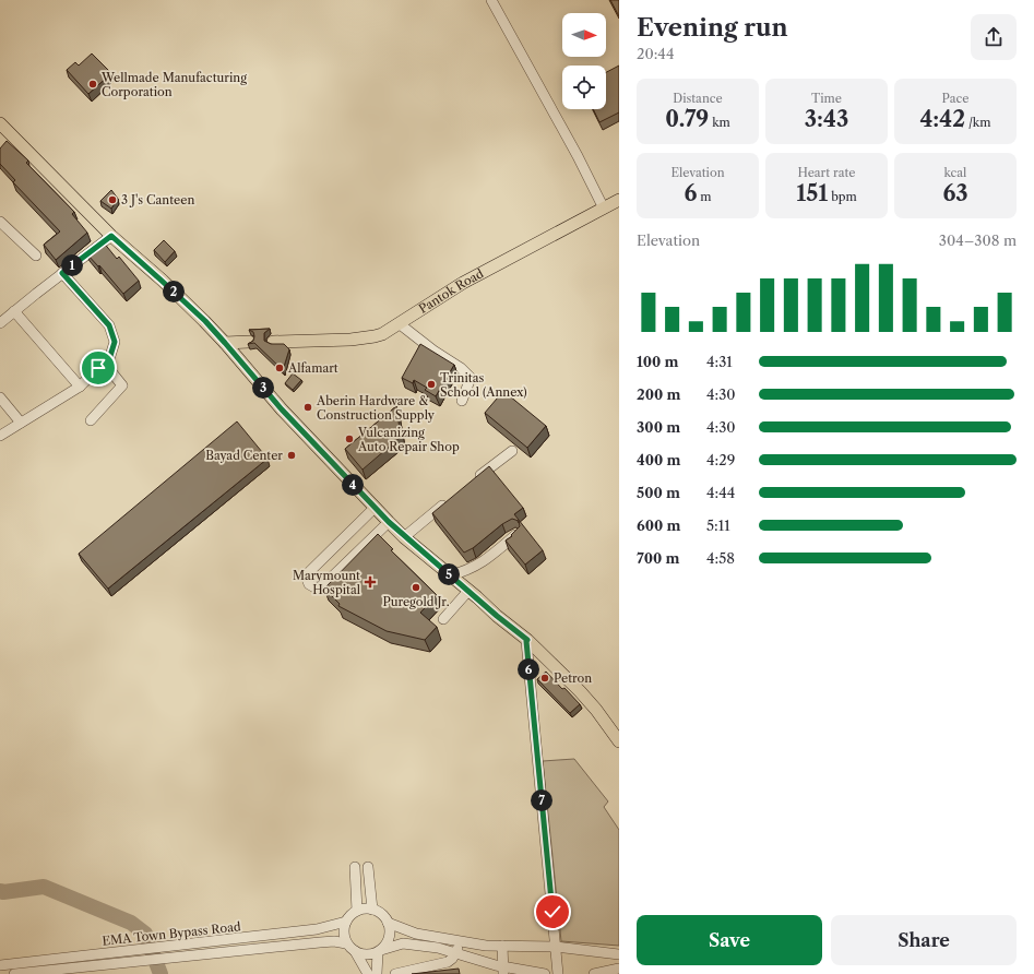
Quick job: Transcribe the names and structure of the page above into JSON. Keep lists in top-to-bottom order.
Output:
{
  "streets": {
    "main road": ["Pantok Road"],
    "street": ["EMA Town Bypass Road"]
  },
  "places": {
    "other": [
      "Wellmade Manufacturing Corporation",
      "3 J's Canteen",
      "Alfamart",
      "Trinitas School (Annex)",
      "Aberin Hardware & Construction Supply",
      "Vulcanizing Auto Repair Shop",
      "Bayad Center",
      "Puregold Jr.",
      "Petron"
    ],
    "health": ["Marymount Hospital"]
  },
  "north": "right",
  "page": {
    "heading": ["Evening run", "20:44"],
    "stats": [
      ["Distance", "0.79 km"],
      ["Time", "3:43"],
      ["Pace", "4:42 /km"],
      ["Elevation", "6 m"],
      ["Heart rate", "151 bpm"],
      ["kcal", "63"]
    ],
    "chart": ["Elevation", "304–308 m"],
    "pins": [
      "1",
      "2",
      "3",
      "4",
      "5",
      "6",
      "7"
    ],
    "list": [
      {
        "name": "100 m",
        "note": "4:31"
      },
      {
        "name": "200 m",
        "note": "4:30"
      },
      {
        "name": "300 m",
        "note": "4:30"
      },
      {
        "name": "400 m",
        "note": "4:29"
      },
      {
        "name": "500 m",
        "note": "4:44"
      },
      {
        "name": "600 m",
        "note": "5:11"
      },
      {
        "name": "700 m",
        "note": "4:58"
      }
    ],
    "buttons": ["Save", "Share"]
  }
}
